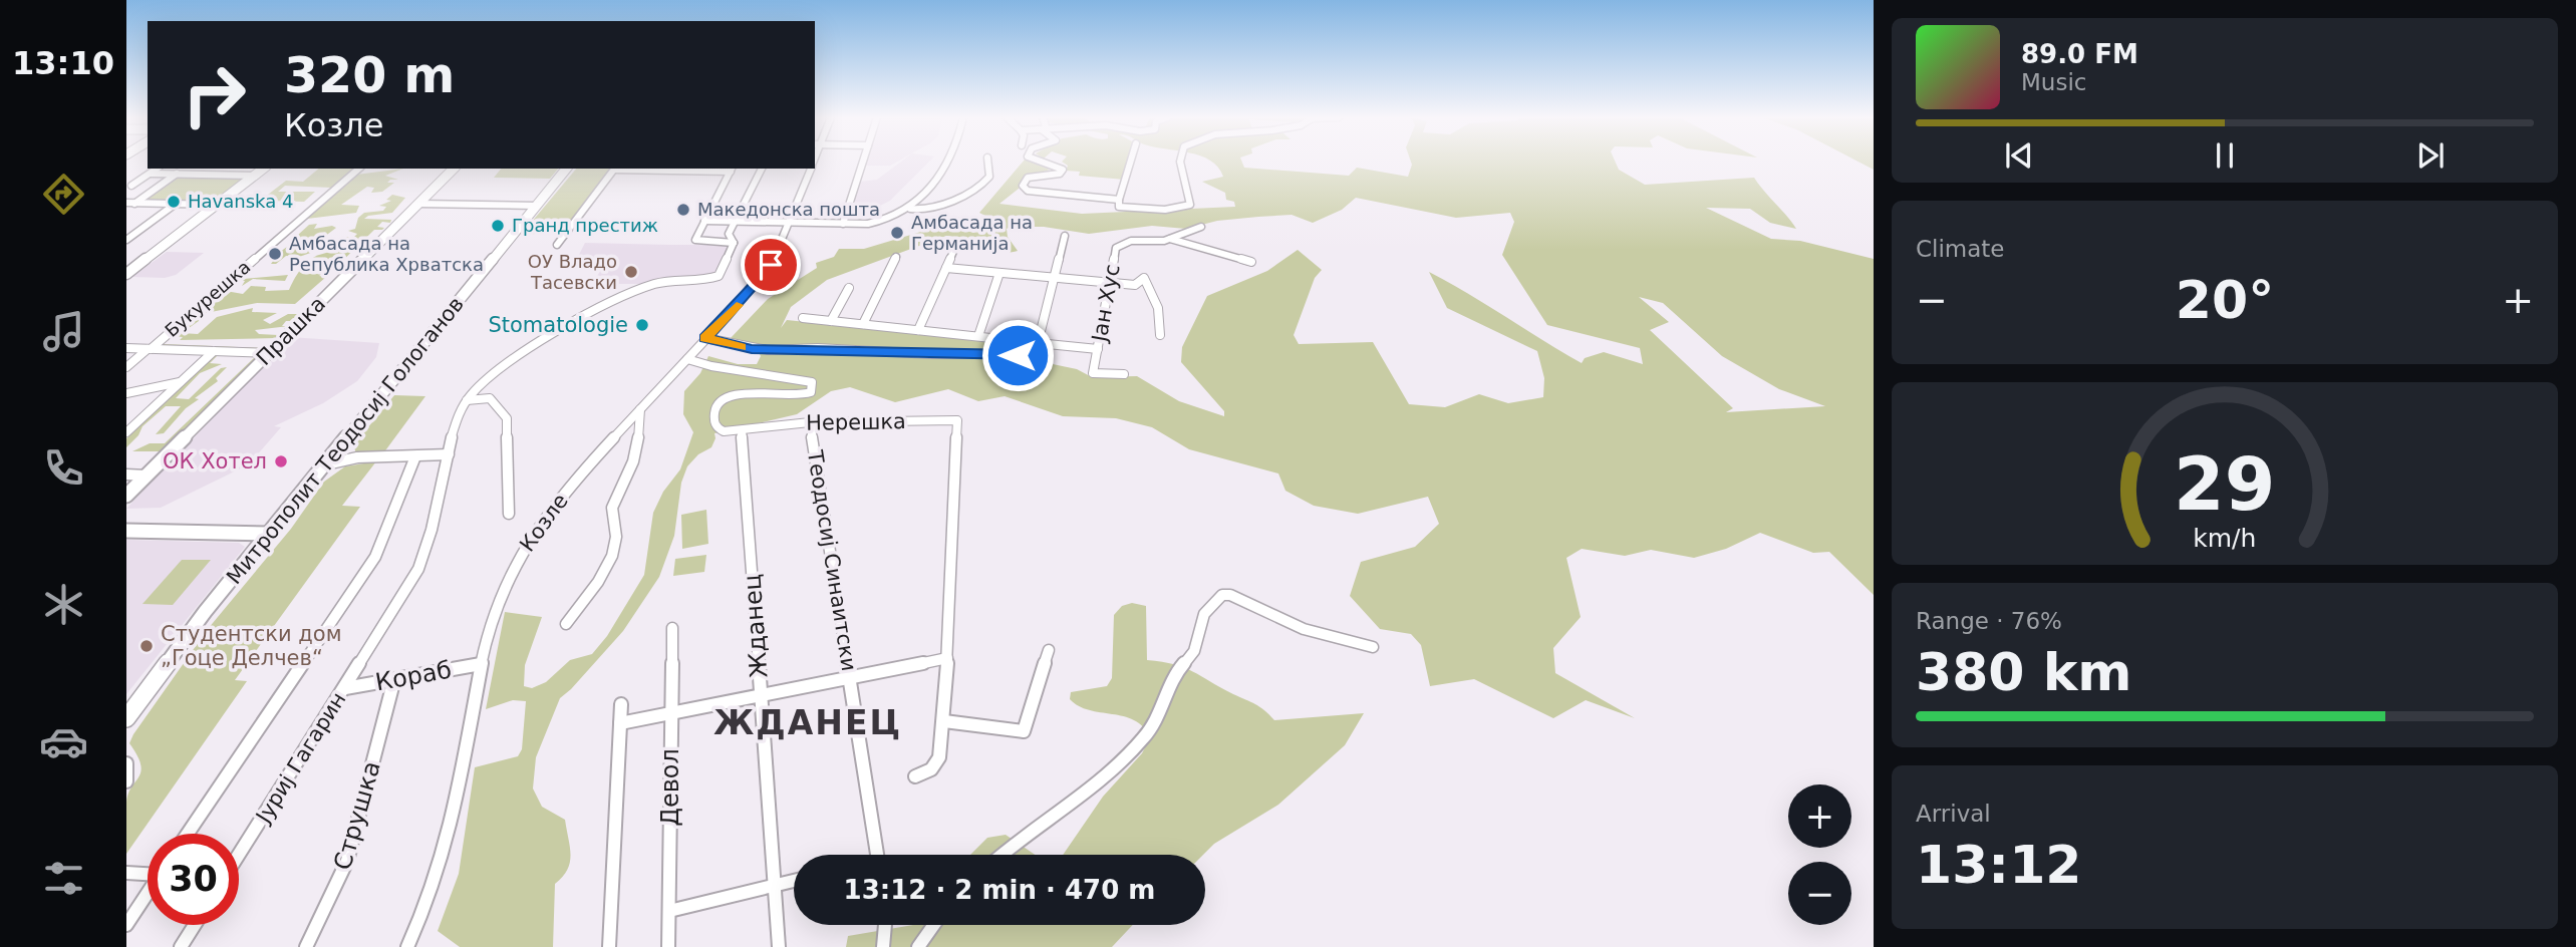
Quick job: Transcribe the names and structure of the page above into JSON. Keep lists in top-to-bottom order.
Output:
{
  "streets": {
    "street": [
      "Букурешка",
      "Јан Хус",
      "Прашка",
      "Нерешка",
      "Митрополит Теодосиј Гологанов",
      "Козле",
      "Теодосиј Синаитски",
      "Жданец",
      "Кораб",
      "Јуриј Гагарин",
      "Девол",
      "Струшка"
    ]
  },
  "crossings": [
    ["Нерешка", "Козле"],
    ["Нерешка", "Теодосиј Синаитски"],
    ["Нерешка", "Жданец"],
    ["Козле", "Кораб"],
    ["Кораб", "Јуриј Гагарин"],
    ["Кораб", "Струшка"]
  ],
  "districts": ["ЖДАНЕЦ"],
  "places": [
    "Havanska 4",
    "Македонска пошта",
    "Гранд престиж",
    "Амбасада на Германија",
    "Aмбасада на Република Хрватска",
    "ОУ Владо Тасевски",
    "Stomatologie",
    "ОК Хотел",
    "Студентски дом „Гоце Делчев“"
  ],
  "page": {
    "tabs": "13:10",
    "turn": ["320 m", "Козле"],
    "song": ["89.0 FM", "Music"],
    "tile": [
      "Climate",
      ["Range · 76%", "380 km"],
      ["Arrival", "13:12"]
    ],
    "heat": ["−", "20°", "+"],
    "map_buttons": ["+", "−"],
    "limit": "30",
    "trip": "13:12 · 2 min · 470 m",
    "gauge": ["29", "km/h"]
  }
}
